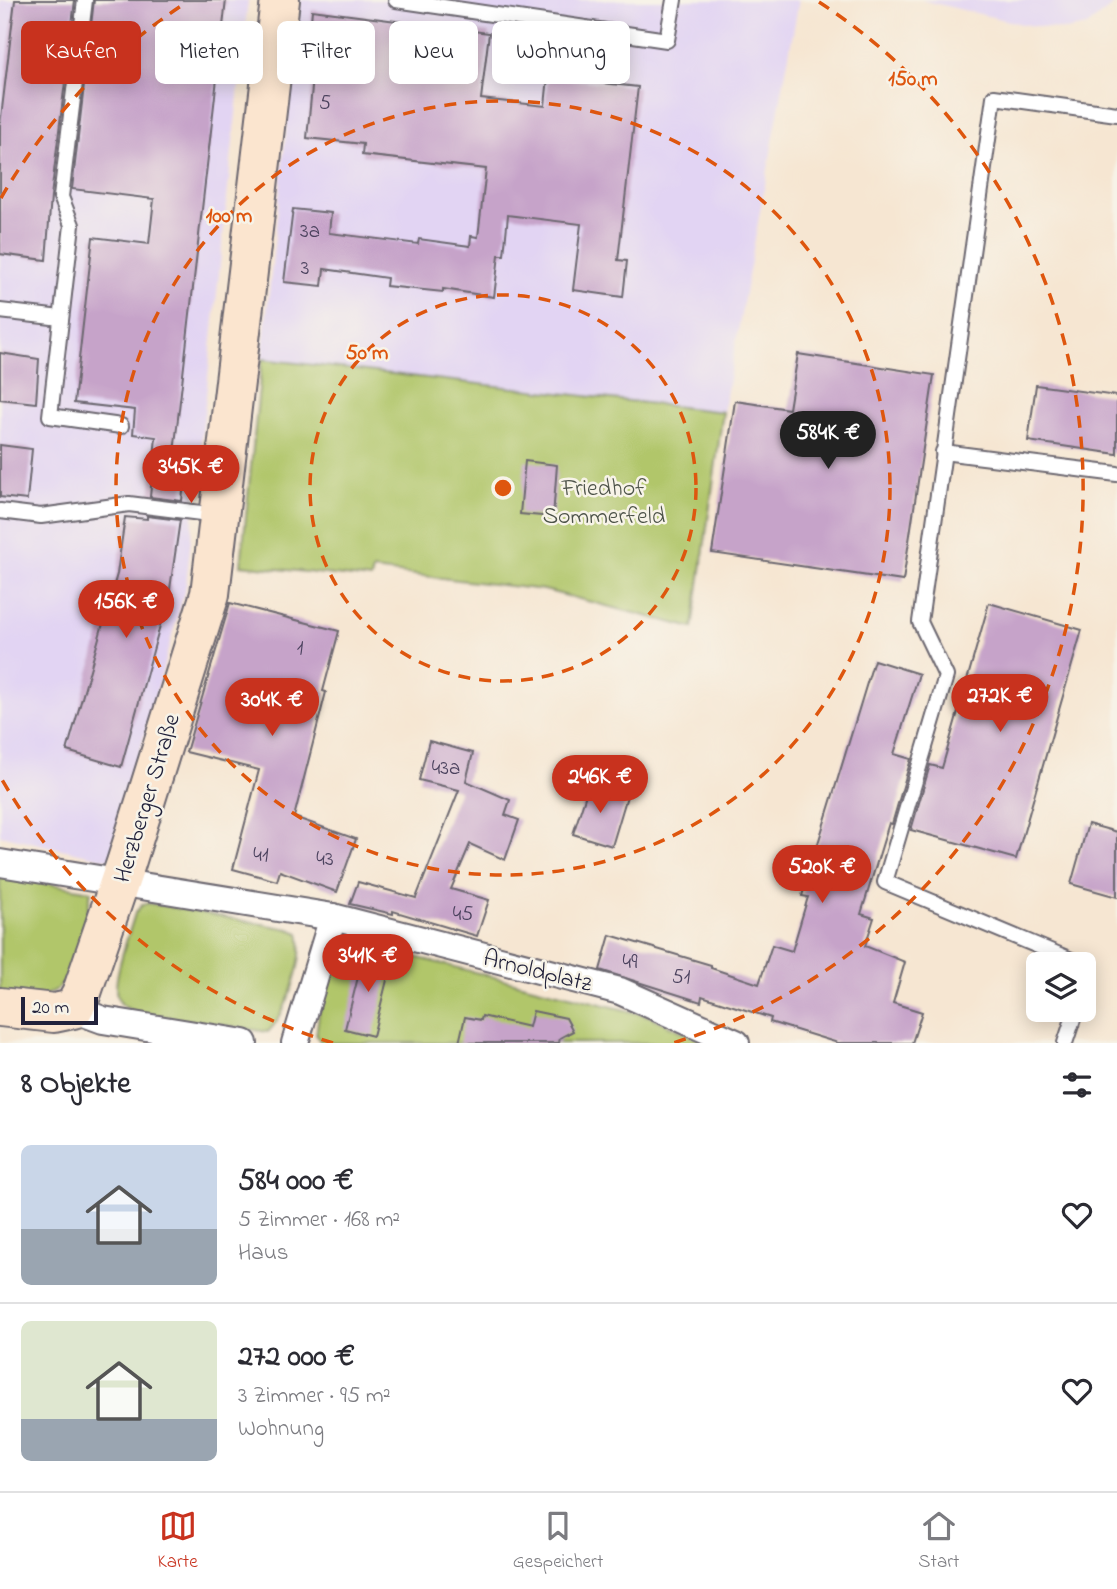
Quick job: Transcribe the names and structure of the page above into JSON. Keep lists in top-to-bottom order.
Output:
{
  "streets": {
    "main road": ["Herzberger Straße"],
    "street": ["Arnoldplatz"]
  },
  "crossings": [
    ["Herzberger Straße", "Arnoldplatz"]
  ],
  "parks": ["Friedhof Sommerfeld"],
  "house_numbers": [
    "5",
    "3a",
    "3",
    "1",
    "43a",
    "41",
    "43",
    "45",
    "49",
    "51"
  ],
  "scale_bar": "20 m",
  "page": {
    "chip": [
      "Kaufen",
      "Mieten",
      "Filter",
      "Neu",
      "Wohnung"
    ],
    "price": [
      "584K €",
      "345K €",
      "156K €",
      "272K €",
      "304K €",
      "246K €",
      "520K €",
      "341K €"
    ],
    "scale": "20 m",
    "heading": "8 Objekte",
    "list": [
      {
        "name": "584 000 €",
        "note": "5 Zimmer · 168 m² · Haus"
      },
      {
        "name": "272 000 €",
        "note": "3 Zimmer · 95 m² · Wohnung"
      }
    ],
    "tabs": ["Karte", "Gespeichert", "Start"]
  },
  "rings": ["150 m", "100 m", "50 m"]
}
